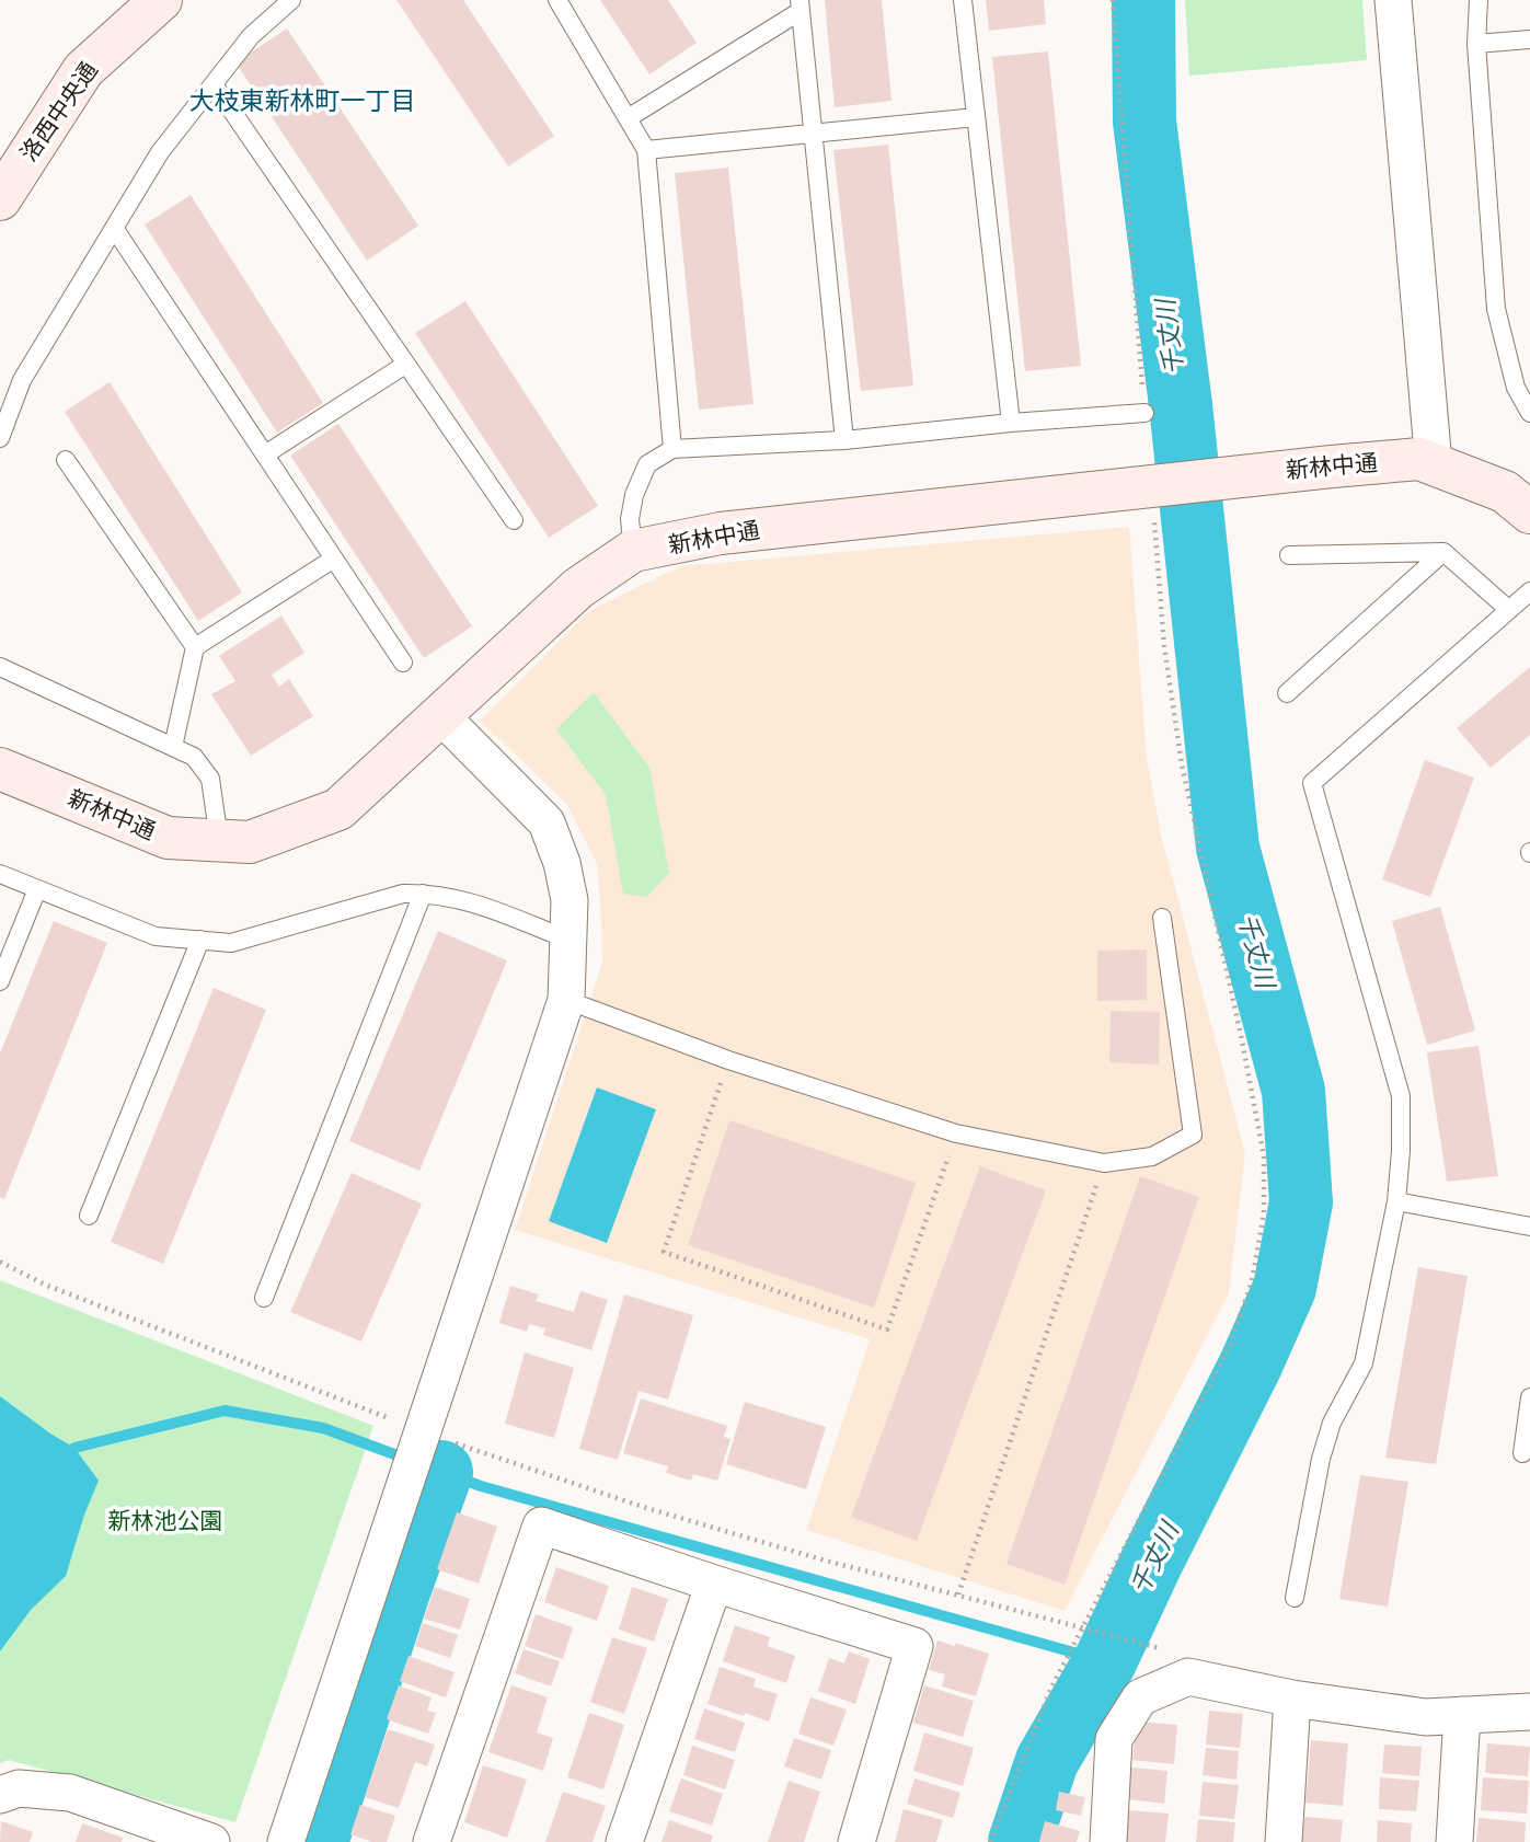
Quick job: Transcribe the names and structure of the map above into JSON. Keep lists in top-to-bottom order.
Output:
{
  "streets": {
    "street": ["洛西中央通", "新林中通"]
  },
  "districts": ["大枝東新林町一丁目"],
  "water": ["千丈川"],
  "parks": ["新林池公園"]
}
